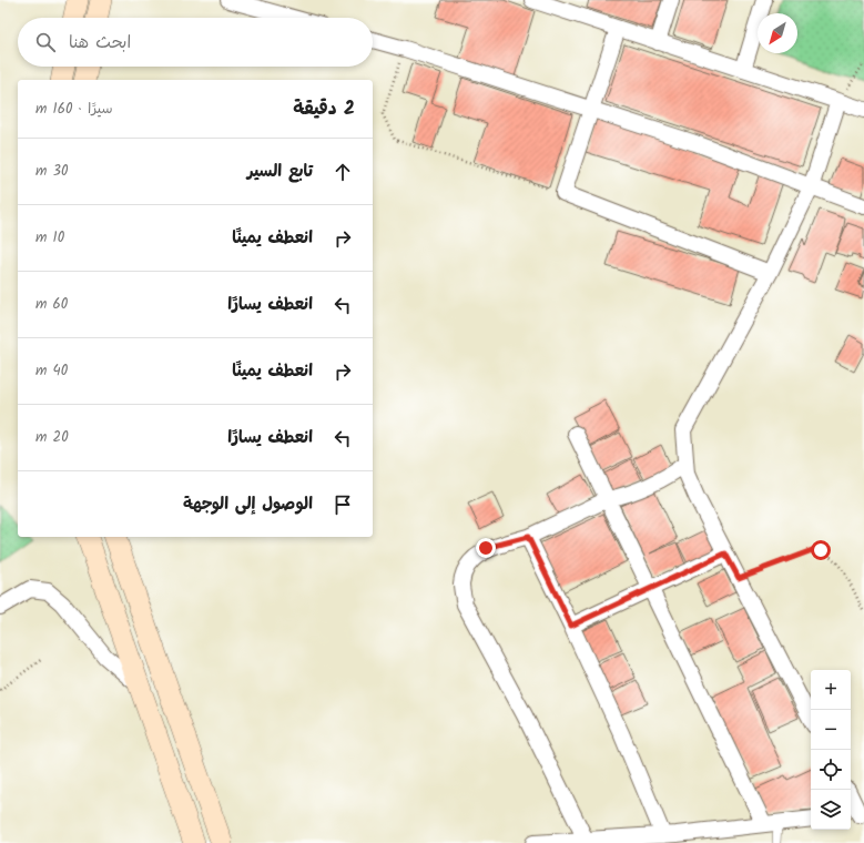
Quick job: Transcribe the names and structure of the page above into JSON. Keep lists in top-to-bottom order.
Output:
{
  "north": "bottom left",
  "page": {
    "search": "ابحث هنا",
    "heading": ["2 دقيقة", "سيرًا · 160 m"],
    "list": [
      ["تابع السير", "30 m"],
      ["انعطف يمينًا", "10 m"],
      ["انعطف يسارًا", "60 m"],
      ["انعطف يمينًا", "40 m"],
      ["انعطف يسارًا", "20 m"],
      "الوصول إلى الوجهة"
    ],
    "map_buttons": ["+", "−"]
  }
}
